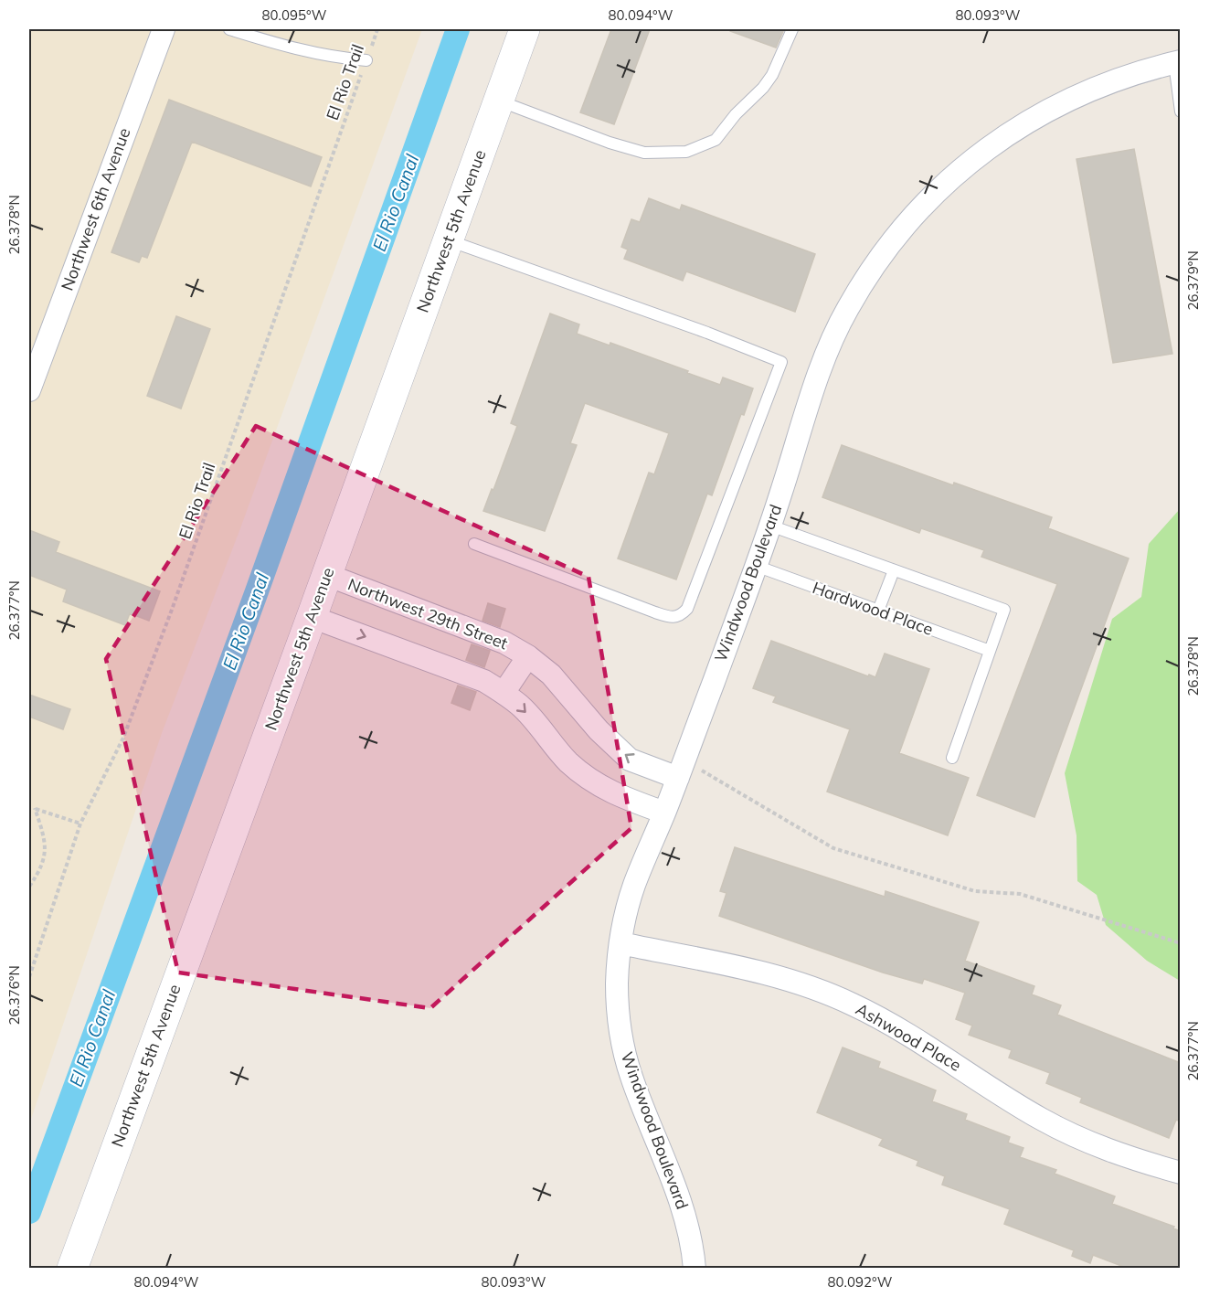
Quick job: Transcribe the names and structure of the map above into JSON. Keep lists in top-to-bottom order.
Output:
{
  "streets": {
    "street": [
      "Northwest 6th Avenue",
      "Northwest 5th Avenue",
      "Windwood Boulevard",
      "Northwest 29th Street",
      "Ashwood Place"
    ],
    "lane": ["Hardwood Place"],
    "path": ["El Rio Trail"]
  },
  "crossings": [
    ["Northwest 5th Avenue", "Northwest 29th Street"],
    ["Windwood Boulevard", "Hardwood Place"],
    ["Windwood Boulevard", "Northwest 29th Street"],
    ["Windwood Boulevard", "Ashwood Place"]
  ],
  "water": ["El Rio Canal"],
  "coordinates": [
    "80.095°W",
    "80.094°W",
    "80.093°W",
    "26.378°N",
    "26.379°N",
    "26.377°N",
    "26.376°N",
    "80.092°W"
  ]
}
